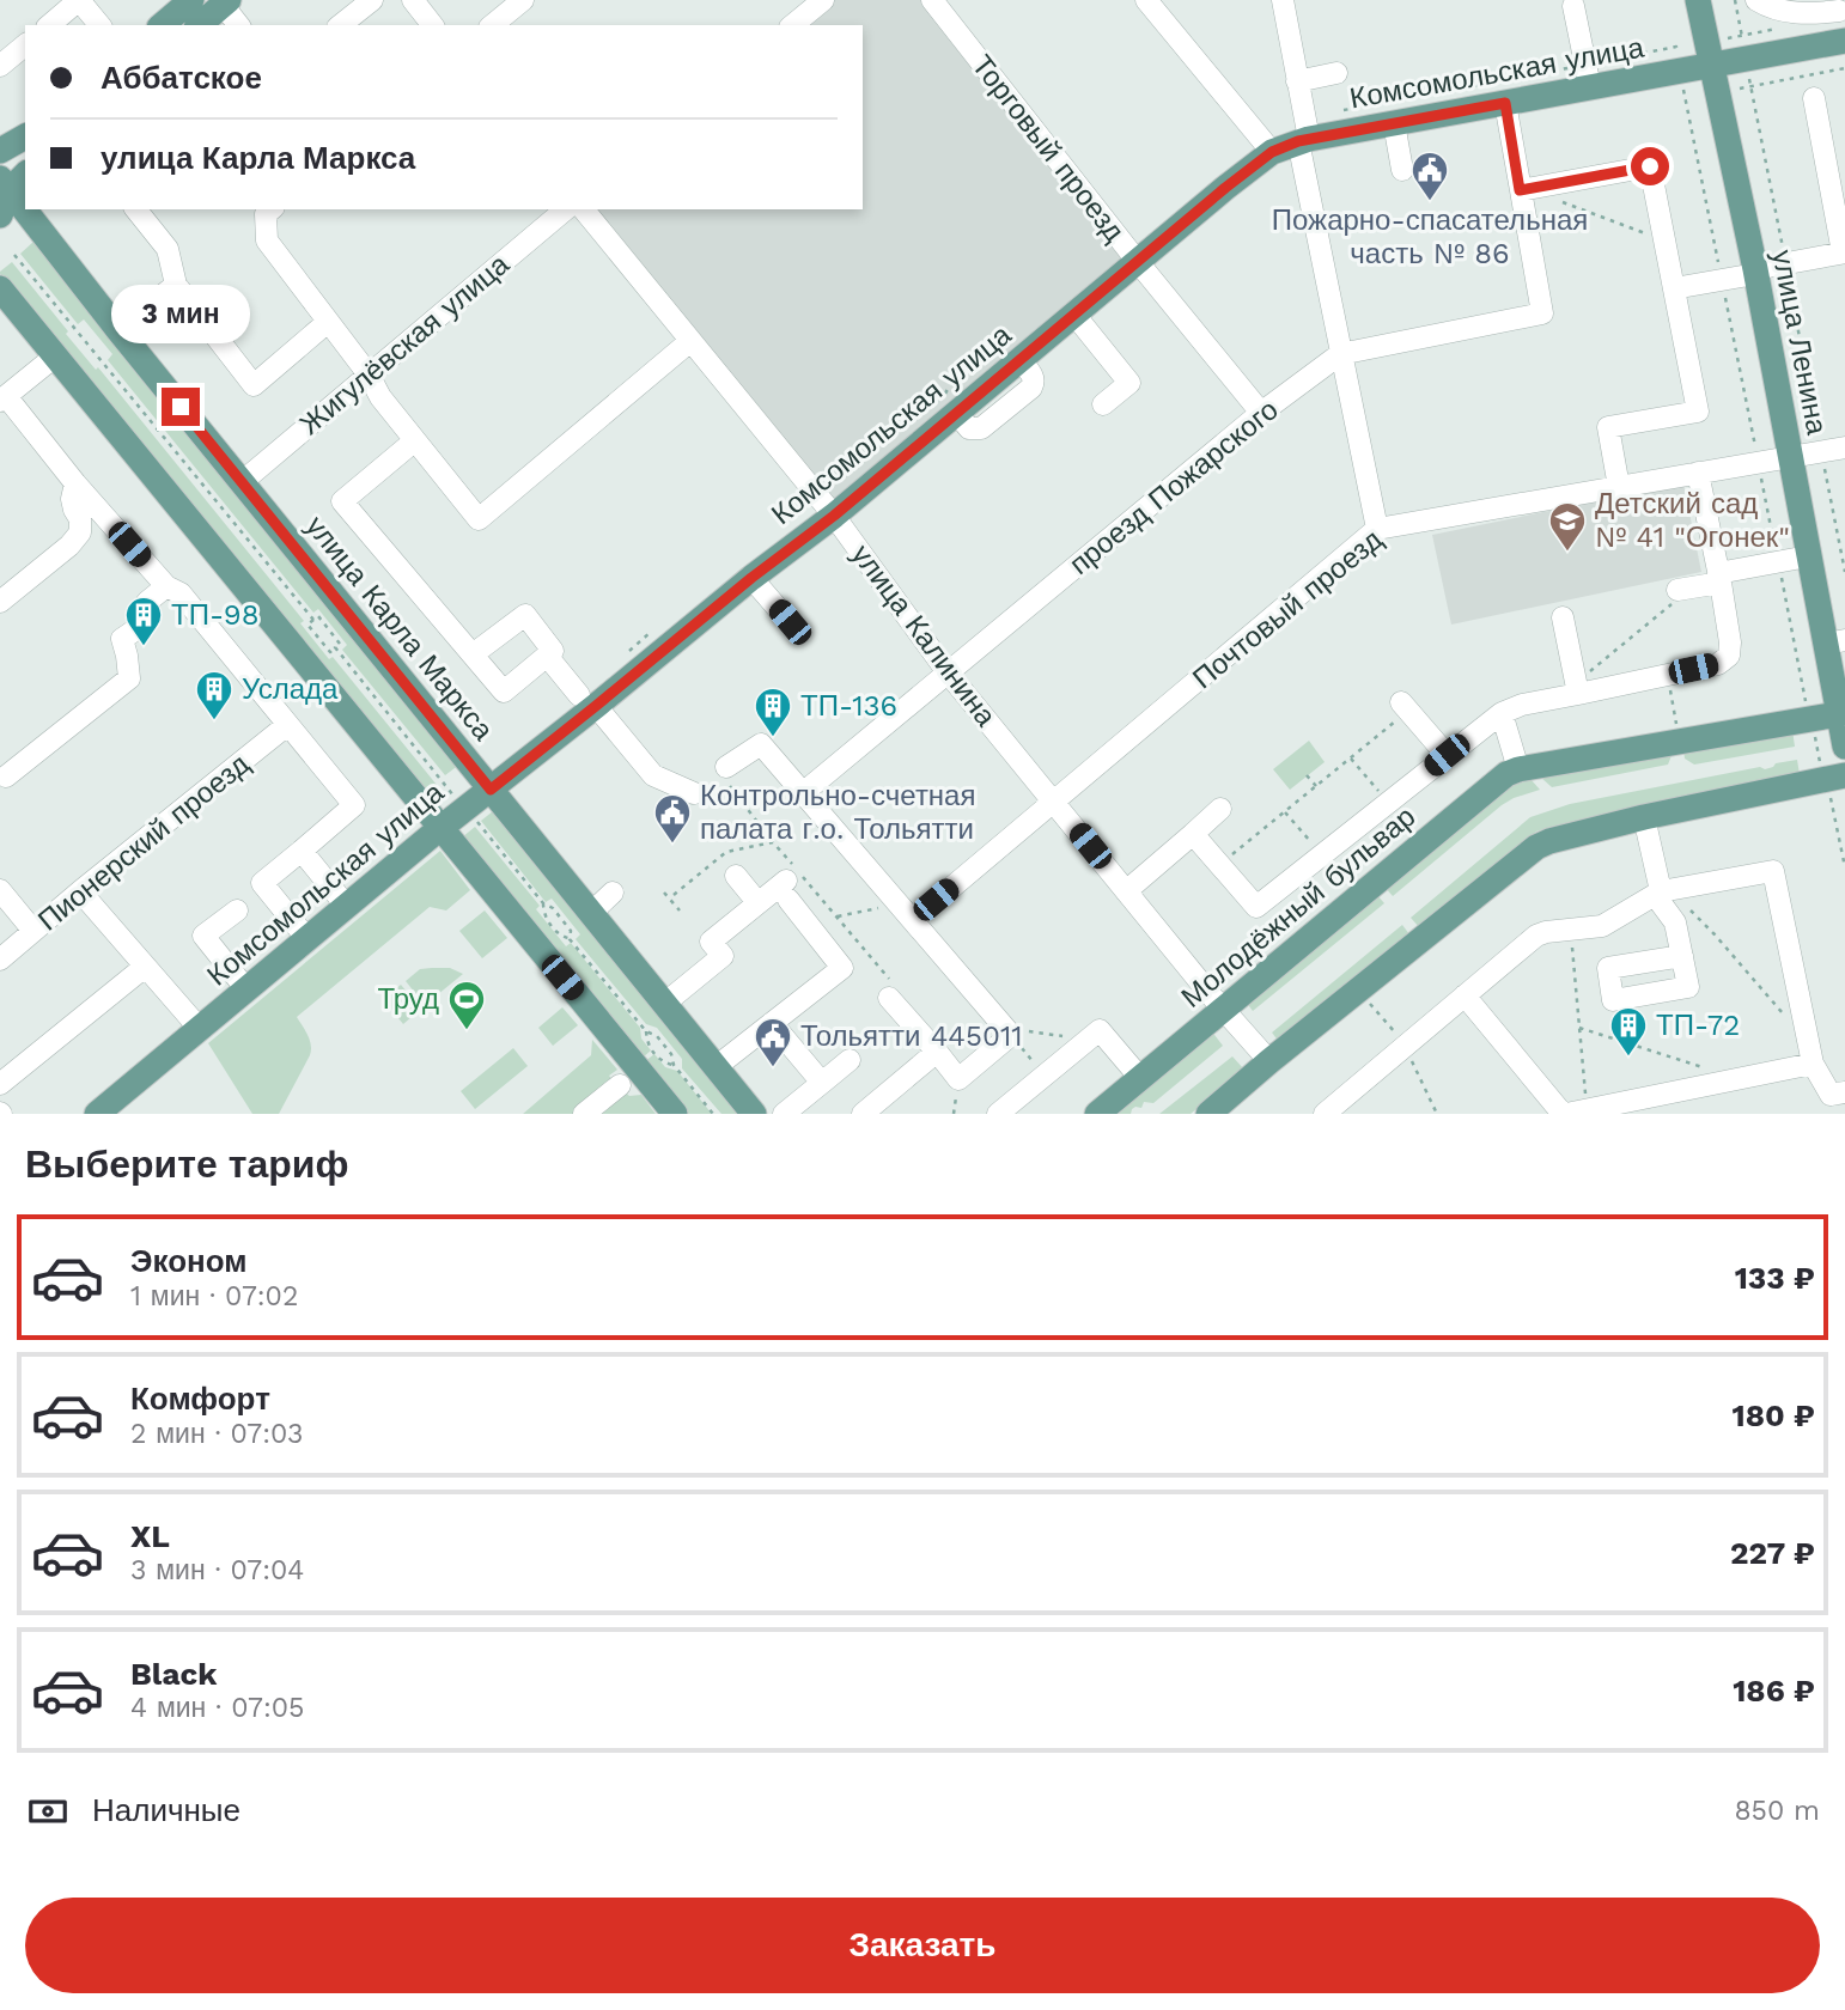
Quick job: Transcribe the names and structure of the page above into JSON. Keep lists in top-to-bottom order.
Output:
{
  "streets": {
    "main road": [
      "Комсомольская улица",
      "улица Ленина",
      "улица Карла Маркса",
      "Молодёжный бульвар"
    ],
    "street": [
      "Торговый проезд",
      "Жигулёвская улица",
      "проезд Пожарского",
      "Почтовый проезд",
      "улица Калинина",
      "Пионерский проезд"
    ]
  },
  "crossings": [
    ["Комсомольская улица", "Торговый проезд"],
    ["Комсомольская улица", "улица Ленина"],
    ["Комсомольская улица", "улица Карла Маркса"],
    ["Комсомольская улица", "улица Калинина"],
    ["Торговый проезд", "проезд Пожарского"],
    ["улица Ленина", "Почтовый проезд"],
    ["улица Ленина", "Молодёжный бульвар"],
    ["Жигулёвская улица", "улица Карла Маркса"],
    ["проезд Пожарского", "улица Калинина"],
    ["Почтовый проезд", "улица Калинина"],
    ["улица Калинина", "Молодёжный бульвар"]
  ],
  "places": {
    "public building": ["Пожарно-спасательная часть № 86", "Контрольно-счетная палата г.о. Тольятти", "Тольятти 445011"],
    "school or university": ["Детский сад № 41 \"Огонек\""],
    "building": [
      "ТП-98",
      "Услада",
      "ТП-136",
      "ТП-72"
    ],
    "sports": ["Труд"]
  },
  "page": {
    "banner": ["Аббатское", "улица Карла Маркса"],
    "bubble": "3 мин",
    "heading": "Выберите тариф",
    "list": [
      {
        "name": "Эконом",
        "note": "1 мин · 07:02",
        "value": "133 ₽"
      },
      {
        "name": "Комфорт",
        "note": "2 мин · 07:03",
        "value": "180 ₽"
      },
      {
        "name": "XL",
        "note": "3 мин · 07:04",
        "value": "227 ₽"
      },
      {
        "name": "Black",
        "note": "4 мин · 07:05",
        "value": "186 ₽"
      }
    ],
    "pay": ["Наличные", "850 m"],
    "buttons": "Заказать"
  }
}
